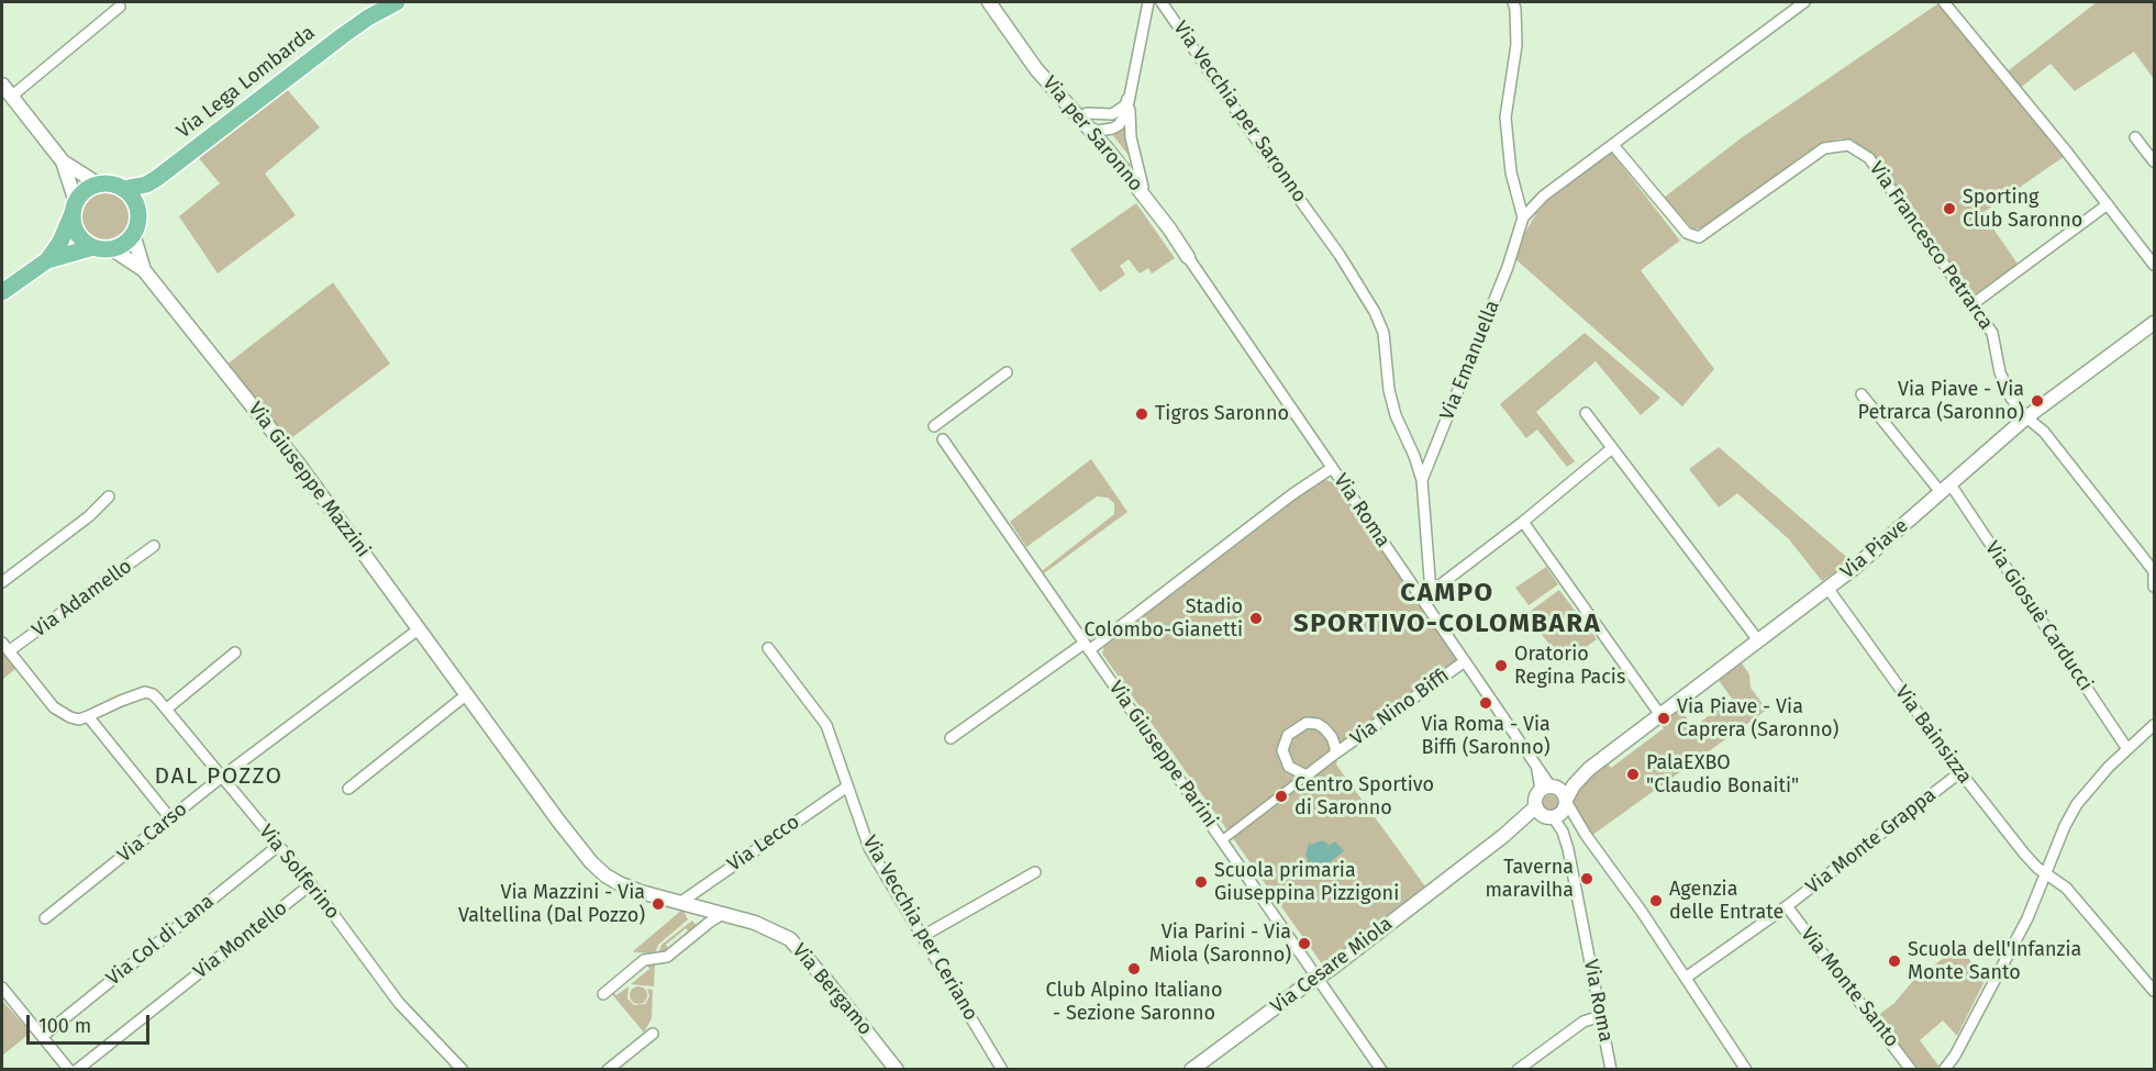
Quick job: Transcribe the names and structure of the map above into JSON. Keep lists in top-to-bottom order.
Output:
{
  "streets": {
    "main road": ["Via Lega Lombarda"],
    "street": [
      "Via Vecchia per Saronno",
      "Via per Saronno",
      "Via Francesco Petrarca",
      "Via Emanuella",
      "Via Giuseppe Mazzini",
      "Via Roma",
      "Via Piave",
      "Via Adamello",
      "Via Giosuè Carducci",
      "Via Nino Biffi",
      "Via Bainsizza",
      "Via Giuseppe Parini",
      "Via Carso",
      "Via Monte Grappa",
      "Via Lecco",
      "Via Solferino",
      "Via Vecchia per Ceriano",
      "Via Col di Lana",
      "Via Montello",
      "Via Cesare Miola",
      "Via Monte Santo",
      "Via Bergamo"
    ]
  },
  "crossings": [
    ["Via Vecchia per Saronno", "Via Emanuella"],
    ["Via per Saronno", "Via Roma"],
    ["Via Francesco Petrarca", "Via Piave"],
    ["Via Giuseppe Mazzini", "Via Carso"],
    ["Via Giuseppe Mazzini", "Via Lecco"],
    ["Via Giuseppe Mazzini", "Via Bergamo"],
    ["Via Roma", "Via Piave"],
    ["Via Roma", "Via Nino Biffi"],
    ["Via Roma", "Via Cesare Miola"],
    ["Via Piave", "Via Giosuè Carducci"],
    ["Via Piave", "Via Bainsizza"],
    ["Via Piave", "Via Cesare Miola"],
    ["Via Nino Biffi", "Via Giuseppe Parini"],
    ["Via Bainsizza", "Via Monte Grappa"],
    ["Via Giuseppe Parini", "Via Cesare Miola"],
    ["Via Carso", "Via Solferino"],
    ["Via Monte Grappa", "Via Monte Santo"],
    ["Via Lecco", "Via Vecchia per Ceriano"],
    ["Via Lecco", "Via Bergamo"],
    ["Via Solferino", "Via Col di Lana"],
    ["Via Solferino", "Via Montello"]
  ],
  "districts": ["CAMPO SPORTIVO-COLOMBARA", "DAL POZZO"],
  "places": [
    "Sporting Club Saronno",
    "Via Piave - Via Petrarca (Saronno)",
    "Tigros Saronno",
    "Stadio Colombo-Gianetti",
    "Oratorio Regina Pacis",
    "Via Roma - Via Biffi (Saronno)",
    "Via Piave - Via Caprera (Saronno)",
    "PalaEXBO \"Claudio Bonaiti\"",
    "Centro Sportivo di Saronno",
    "Taverna maravilha",
    "Scuola primaria Giuseppina Pizzigoni",
    "Agenzia delle Entrate",
    "Via Mazzini - Via Valtellina (Dal Pozzo)",
    "Via Parini - Via Miola (Saronno)",
    "Scuola dell'Infanzia Monte Santo",
    "Club Alpino Italiano - Sezione Saronno"
  ],
  "scale_bar": "100 m"
}
